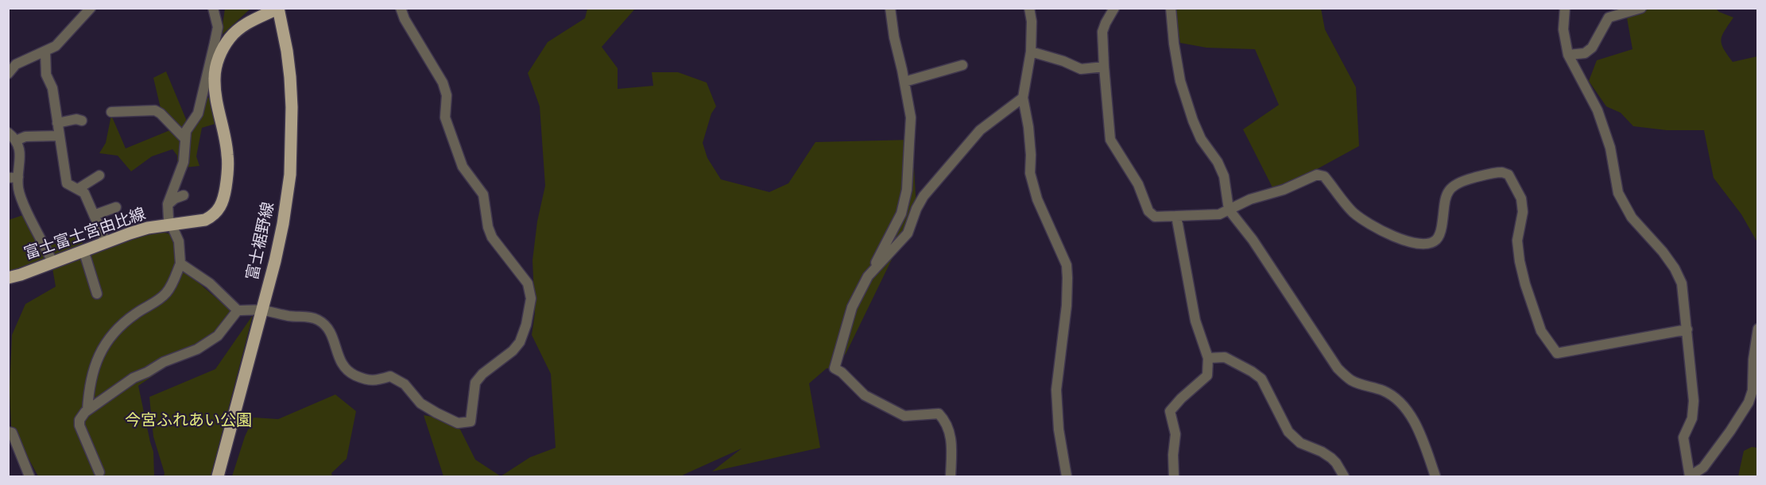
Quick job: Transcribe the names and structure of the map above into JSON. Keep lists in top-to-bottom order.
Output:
{
  "streets": {
    "main road": ["富士富士宮由比線", "富士裾野線"]
  },
  "crossings": [
    ["富士富士宮由比線", "富士裾野線"]
  ],
  "parks": ["今宮ふれあい公園"]
}
